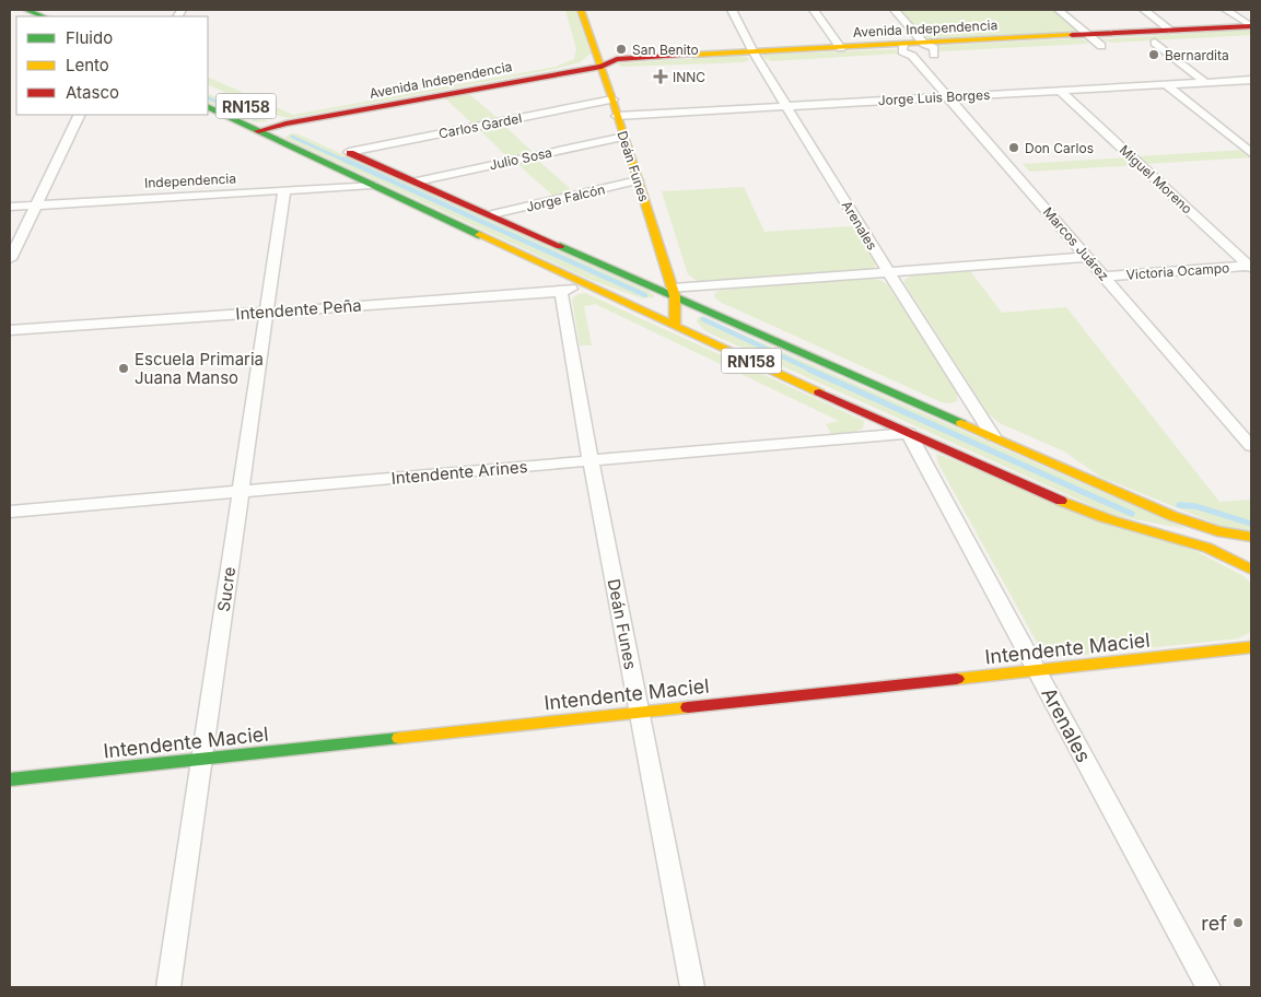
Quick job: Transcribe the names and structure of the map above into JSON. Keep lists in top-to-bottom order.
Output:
{
  "streets": {
    "main road": [
      "Avenida Independencia",
      "RN158",
      "Deán Funes",
      "Intendente Maciel"
    ],
    "street": [
      "Jorge Luis Borges",
      "Carlos Gardel",
      "Julio Sosa",
      "Miguel Moreno",
      "Independencia",
      "Jorge Falcón",
      "Arenales",
      "Marcos Juárez",
      "Victoria Ocampo",
      "Intendente Peña",
      "Intendente Arines",
      "Sucre"
    ]
  },
  "crossings": [
    ["Avenida Independencia", "RN158"],
    ["Avenida Independencia", "Deán Funes"],
    ["Avenida Independencia", "Arenales"],
    ["Avenida Independencia", "Marcos Juárez"],
    ["Jorge Luis Borges", "Deán Funes"],
    ["Jorge Luis Borges", "Miguel Moreno"],
    ["Jorge Luis Borges", "Arenales"],
    ["Jorge Luis Borges", "Marcos Juárez"],
    ["RN158", "Carlos Gardel"],
    ["RN158", "Julio Sosa"],
    ["RN158", "Deán Funes"],
    ["RN158", "Independencia"],
    ["RN158", "Jorge Falcón"],
    ["RN158", "Arenales"],
    ["RN158", "Intendente Peña"],
    ["RN158", "Intendente Arines"],
    ["Carlos Gardel", "Deán Funes"],
    ["Julio Sosa", "Deán Funes"],
    ["Deán Funes", "Jorge Falcón"],
    ["Deán Funes", "Intendente Peña"],
    ["Deán Funes", "Intendente Arines"],
    ["Deán Funes", "Intendente Maciel"],
    ["Miguel Moreno", "Victoria Ocampo"],
    ["Independencia", "Sucre"],
    ["Arenales", "Intendente Arines"],
    ["Arenales", "Intendente Maciel"],
    ["Marcos Juárez", "Victoria Ocampo"],
    ["Intendente Peña", "Sucre"],
    ["Intendente Arines", "Sucre"],
    ["Sucre", "Intendente Maciel"]
  ],
  "places": {
    "other": [
      "San Benito",
      "Bernardita",
      "Don Carlos",
      "Escuela Primaria Juana Manso",
      "ref"
    ],
    "health": ["INNC"]
  },
  "legend": ["Fluido", "Lento", "Atasco"]
}
